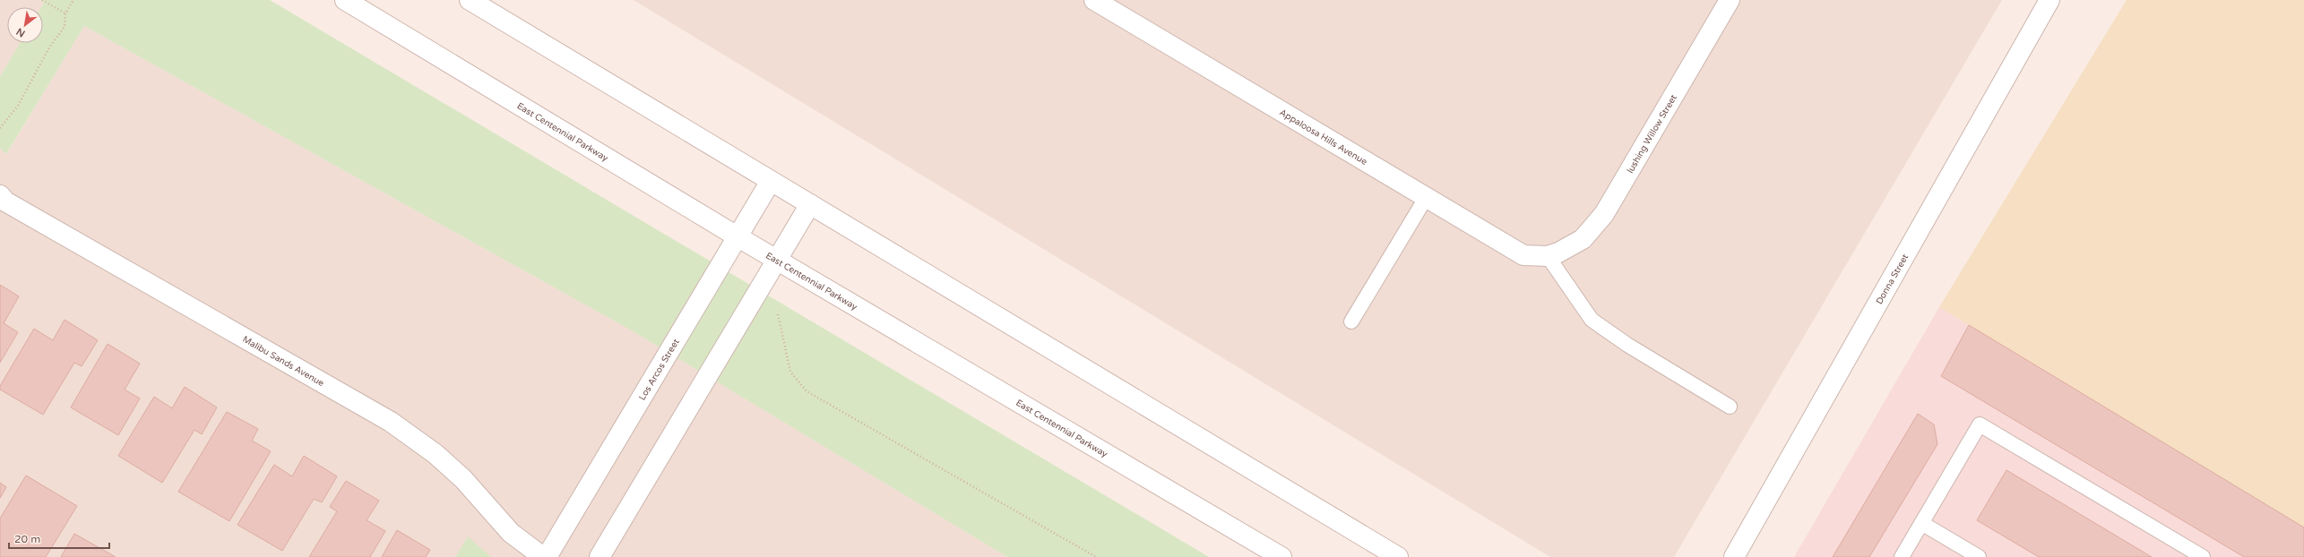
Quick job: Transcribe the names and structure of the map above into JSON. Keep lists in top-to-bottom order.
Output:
{
  "streets": {
    "street": [
      "East Centennial Parkway",
      "lushing Willow Street",
      "Appaloosa Hills Avenue",
      "Donna Street",
      "Malibu Sands Avenue",
      "Los Arcos Street"
    ]
  },
  "crossings": [
    ["East Centennial Parkway", "Los Arcos Street"],
    ["lushing Willow Street", "Appaloosa Hills Avenue"]
  ],
  "scale_bar": "20 m",
  "north": "bottom left"
}
